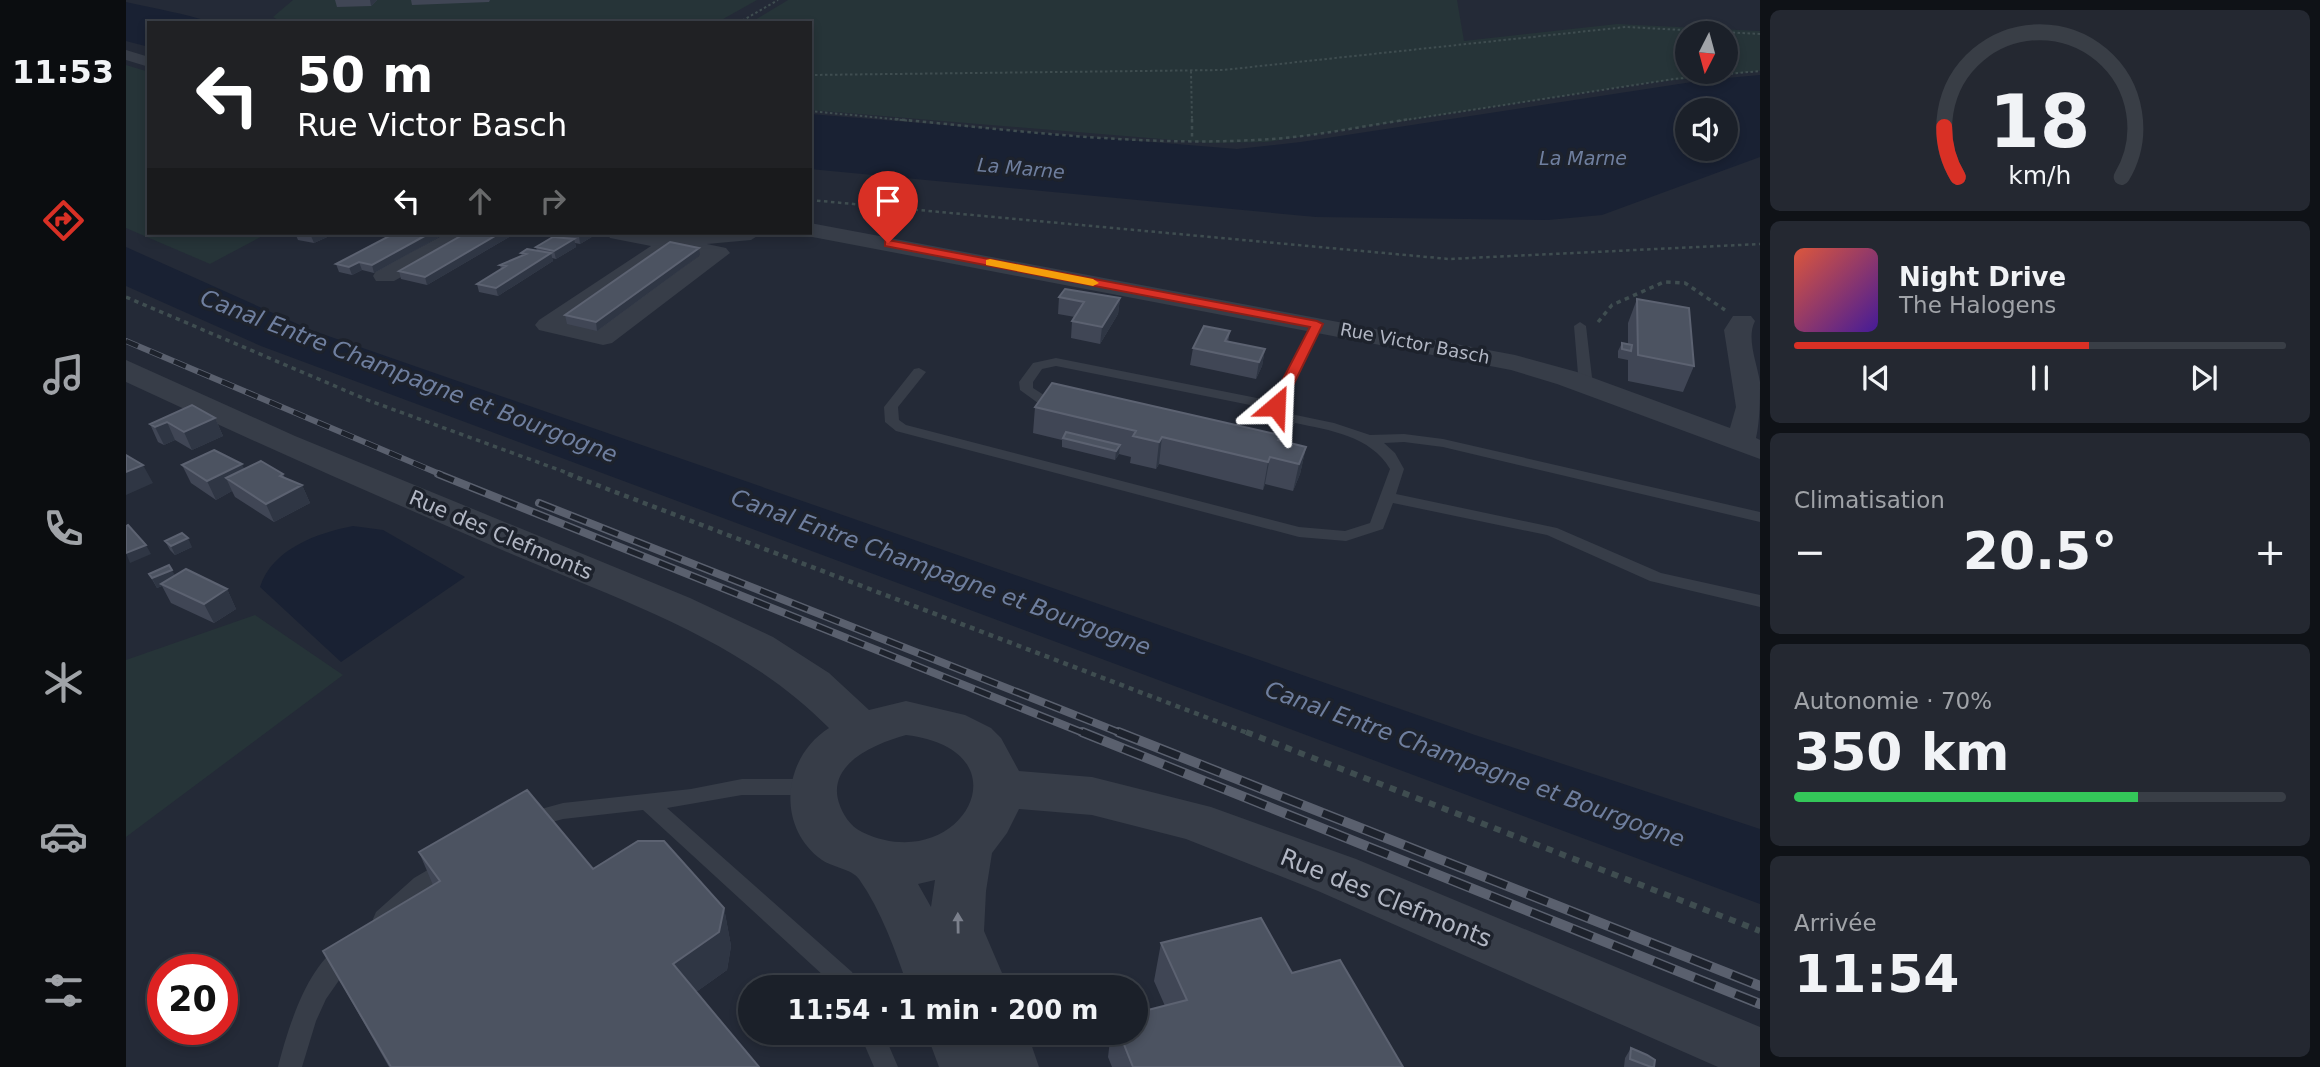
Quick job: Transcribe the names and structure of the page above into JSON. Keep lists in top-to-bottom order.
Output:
{
  "streets": {
    "street": ["Rue Victor Basch", "Rue des Clefmonts"]
  },
  "water": ["La Marne", "Canal Entre Champagne et Bourgogne"],
  "north": "bottom",
  "page": {
    "tabs": "11:53",
    "turn": ["50 m", "Rue Victor Basch"],
    "song": ["Night Drive", "The Halogens"],
    "tile": [
      "Climatisation",
      ["Autonomie · 70%", "350 km"],
      ["Arrivée", "11:54"]
    ],
    "heat": ["−", "20.5°", "+"],
    "limit": "20",
    "trip": "11:54 · 1 min · 200 m",
    "gauge": ["18", "km/h"]
  }
}
